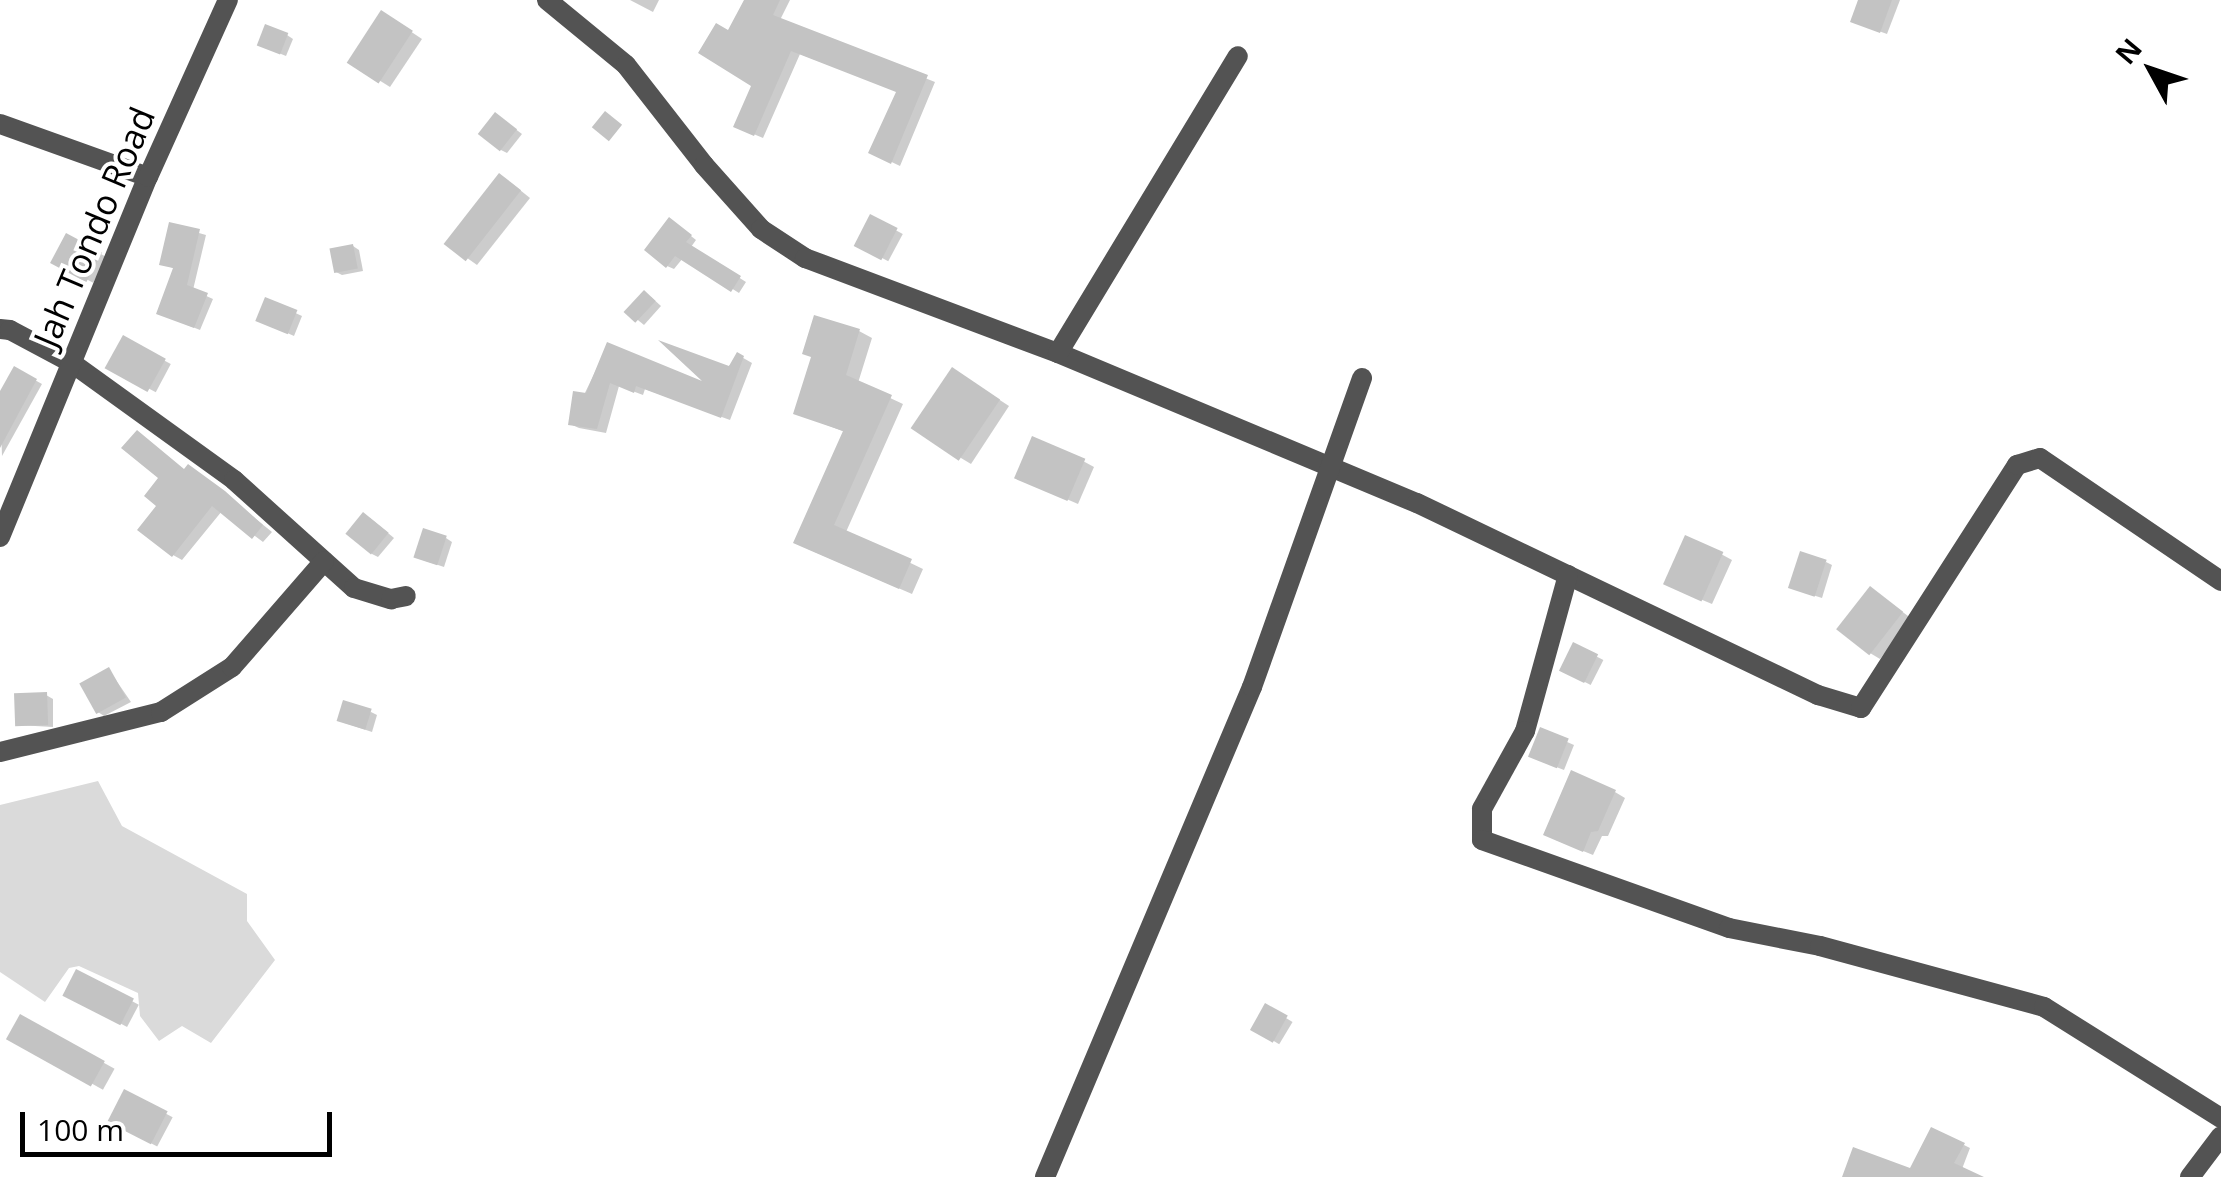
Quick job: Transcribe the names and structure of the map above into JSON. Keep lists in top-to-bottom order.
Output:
{
  "streets": {
    "street": ["Jah Tondo Road"]
  },
  "scale_bar": "100 m",
  "north": "top left"
}
